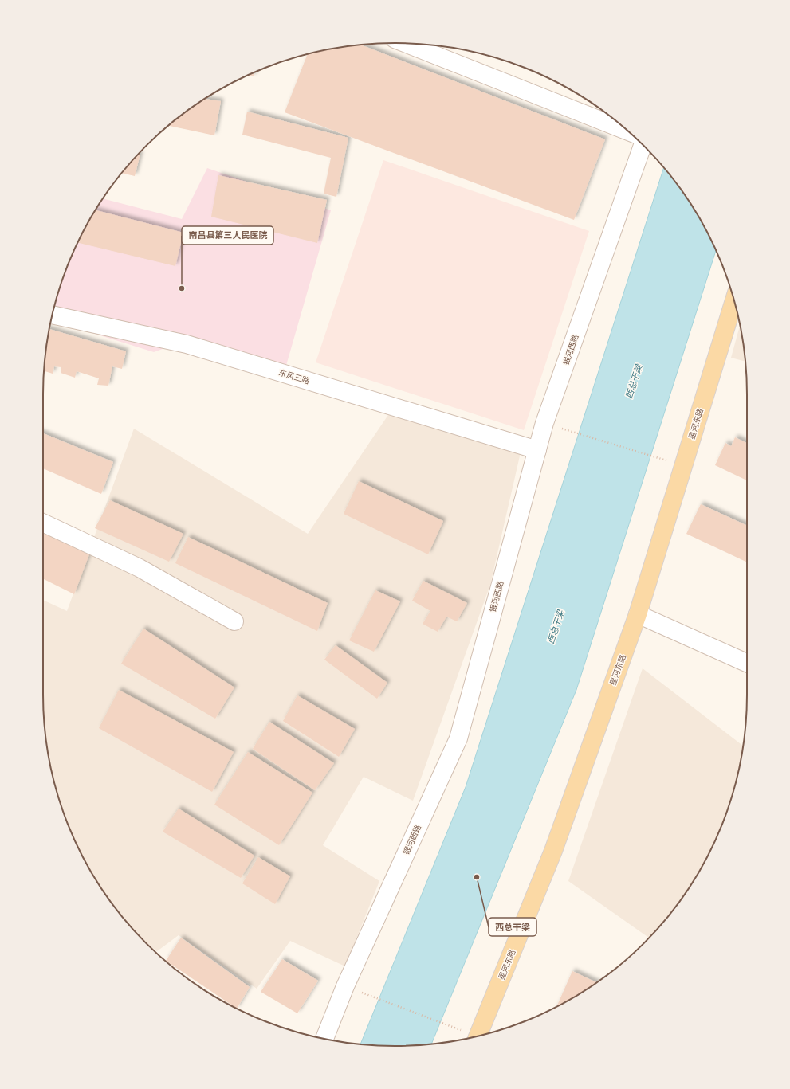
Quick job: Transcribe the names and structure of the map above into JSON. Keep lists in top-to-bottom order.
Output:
{
  "streets": {
    "main road": ["星河东路"],
    "street": ["银河西路", "东风三路"]
  },
  "crossings": [
    ["银河西路", "东风三路"]
  ],
  "water": ["西总干梁"],
  "places": ["南昌县第三人民医院", "西总干梁"]
}
